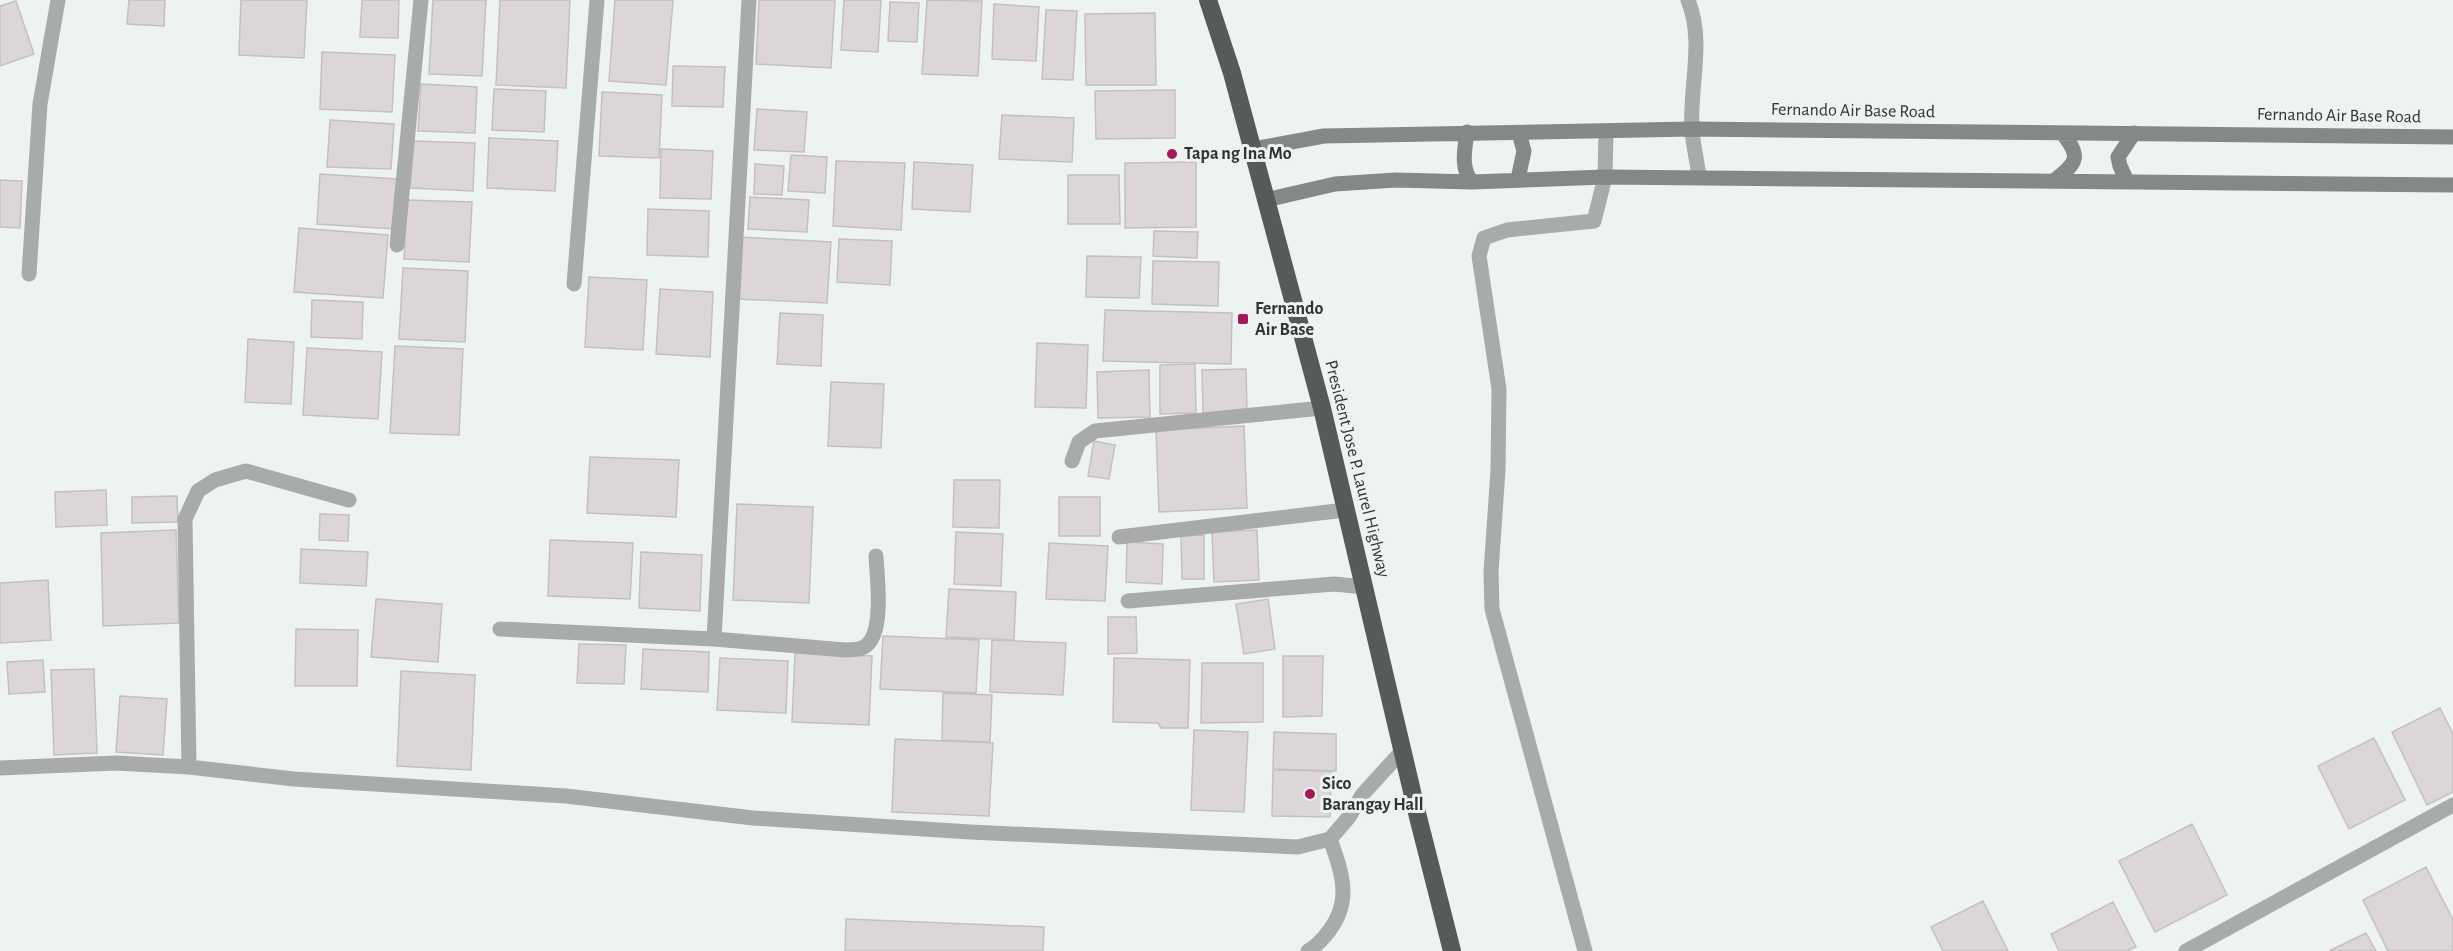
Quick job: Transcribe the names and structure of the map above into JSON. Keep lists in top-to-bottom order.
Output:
{
  "streets": {
    "highway": ["President Jose P. Laurel Highway"],
    "street": ["Fernando Air Base Road"]
  },
  "crossings": [
    ["Fernando Air Base Road", "President Jose P. Laurel Highway"]
  ],
  "places": {
    "other": ["Tapa ng Ina Mo", "Sico Barangay Hall"],
    "transit": ["Fernando Air Base"]
  }
}
